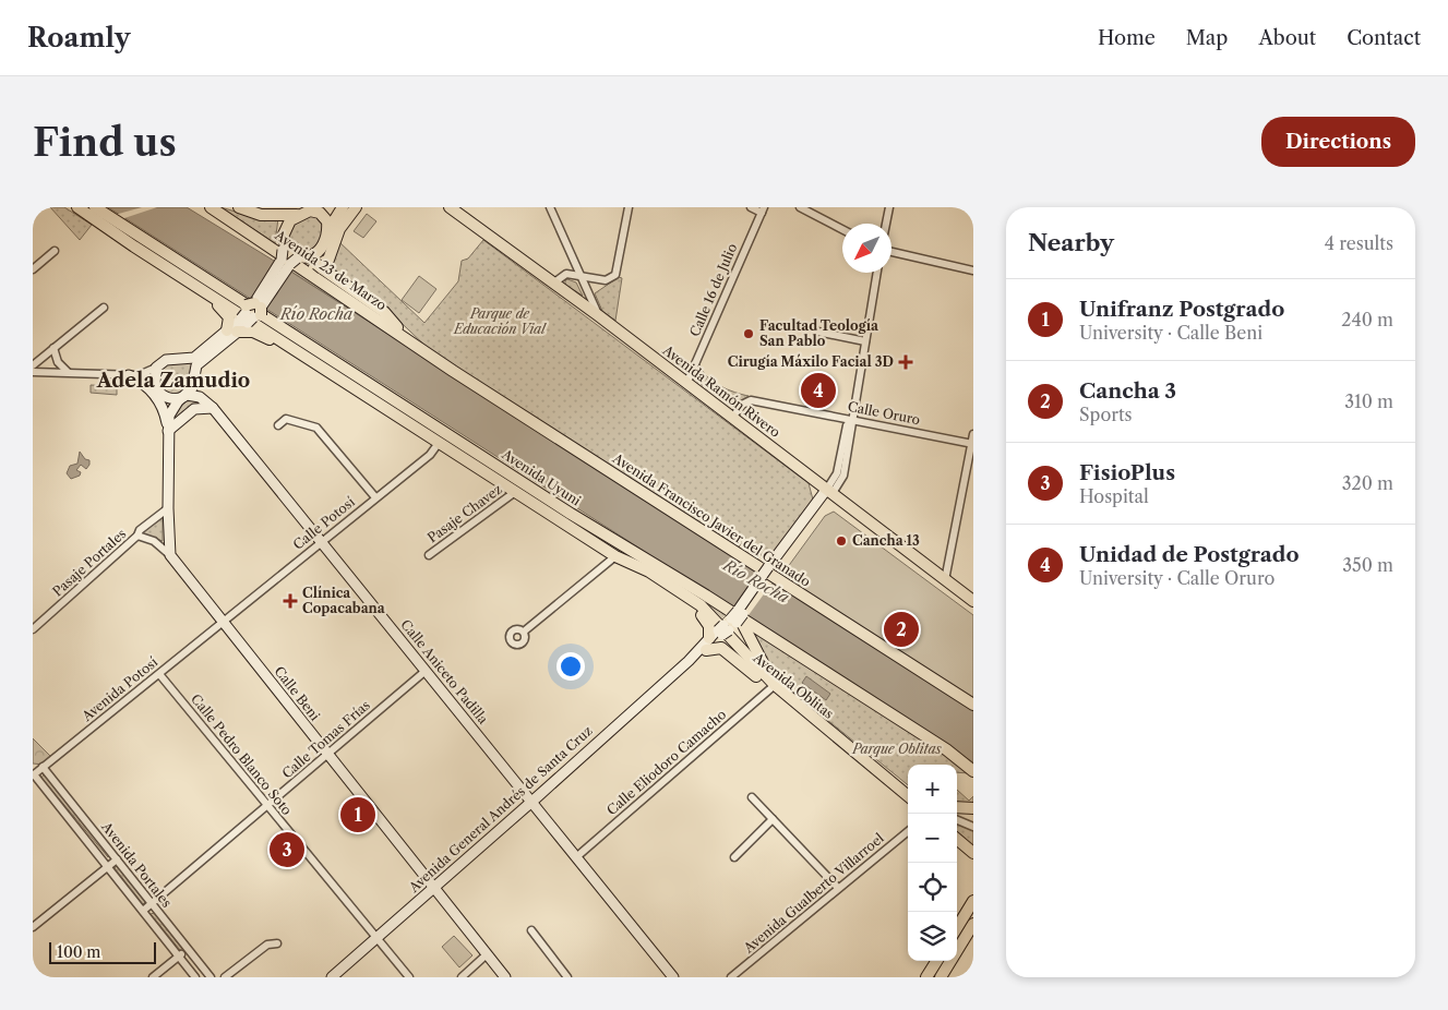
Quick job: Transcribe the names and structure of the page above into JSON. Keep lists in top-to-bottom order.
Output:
{
  "streets": {
    "main road": [
      "Avenida 23 de Marzo",
      "Avenida Ramón Rivero",
      "Avenida Uyuni",
      "Avenida Francisco Javier del Granado",
      "Calle Aniceto Padilla",
      "Avenida Oblitas",
      "Calle Beni",
      "Avenida General Andrés de Santa Cruz"
    ],
    "street": [
      "Calle 16 de Julio",
      "Calle Oruro",
      "Pasaje Chavez",
      "Calle Potosí",
      "Pasaje Portales",
      "Avenida Potosí",
      "Calle Tomas Frías",
      "Calle Pedro Blanco Soto",
      "Calle Eliodoro Camacho",
      "Avenida Portales",
      "Avenida Gualberto Villarroel"
    ]
  },
  "crossings": [
    ["Avenida 23 de Marzo", "Avenida Francisco Javier del Granado"],
    ["Calle 16 de Julio", "Avenida Ramón Rivero"],
    ["Avenida Ramón Rivero", "Calle Oruro"],
    ["Avenida Uyuni", "Pasaje Chavez"],
    ["Avenida Uyuni", "Calle Potosí"],
    ["Avenida Uyuni", "Avenida Oblitas"],
    ["Avenida Uyuni", "Calle Eliodoro Camacho"],
    ["Avenida Uyuni", "Avenida General Andrés de Santa Cruz"],
    ["Calle Potosí", "Calle Aniceto Padilla"],
    ["Calle Potosí", "Avenida Potosí"],
    ["Calle Potosí", "Calle Beni"],
    ["Pasaje Portales", "Calle Beni"],
    ["Calle Aniceto Padilla", "Calle Tomas Frías"],
    ["Calle Aniceto Padilla", "Calle Eliodoro Camacho"],
    ["Calle Aniceto Padilla", "Avenida General Andrés de Santa Cruz"],
    ["Avenida Oblitas", "Calle Eliodoro Camacho"],
    ["Avenida Oblitas", "Avenida General Andrés de Santa Cruz"],
    ["Avenida Potosí", "Calle Beni"],
    ["Avenida Potosí", "Calle Pedro Blanco Soto"],
    ["Avenida Potosí", "Avenida Portales"],
    ["Calle Beni", "Calle Tomas Frías"],
    ["Calle Beni", "Avenida General Andrés de Santa Cruz"],
    ["Calle Tomas Frías", "Calle Pedro Blanco Soto"],
    ["Calle Tomas Frías", "Avenida Portales"],
    ["Calle Pedro Blanco Soto", "Avenida General Andrés de Santa Cruz"]
  ],
  "districts": ["Adela Zamudio"],
  "water": ["Río Rocha"],
  "parks": ["Parque de Educación Vial", "Parque Oblitas"],
  "places": {
    "other": ["Facultad Teología San Pablo", "Cancha 13"],
    "health": ["Cirugía Máxilo Facial 3D", "Clínica Copacabana"]
  },
  "scale_bar": "100 m",
  "north": "bottom left",
  "page": {
    "header": "Roamly",
    "nav": [
      "Home",
      "Map",
      "About",
      "Contact"
    ],
    "buttons": "Directions",
    "title": "Find us",
    "heading": ["Nearby", "4 results"],
    "list": [
      {
        "mark": "1",
        "name": "Unifranz Postgrado",
        "note": "University · Calle Beni",
        "value": "240 m"
      },
      {
        "mark": "2",
        "name": "Cancha 3",
        "note": "Sports",
        "value": "310 m"
      },
      {
        "mark": "3",
        "name": "FisioPlus",
        "note": "Hospital",
        "value": "320 m"
      },
      {
        "mark": "4",
        "name": "Unidad de Postgrado",
        "note": "University · Calle Oruro",
        "value": "350 m"
      }
    ],
    "pins": [
      "4",
      "2",
      "1",
      "3"
    ],
    "map_buttons": ["+", "−"],
    "scale": "100 m"
  }
}
